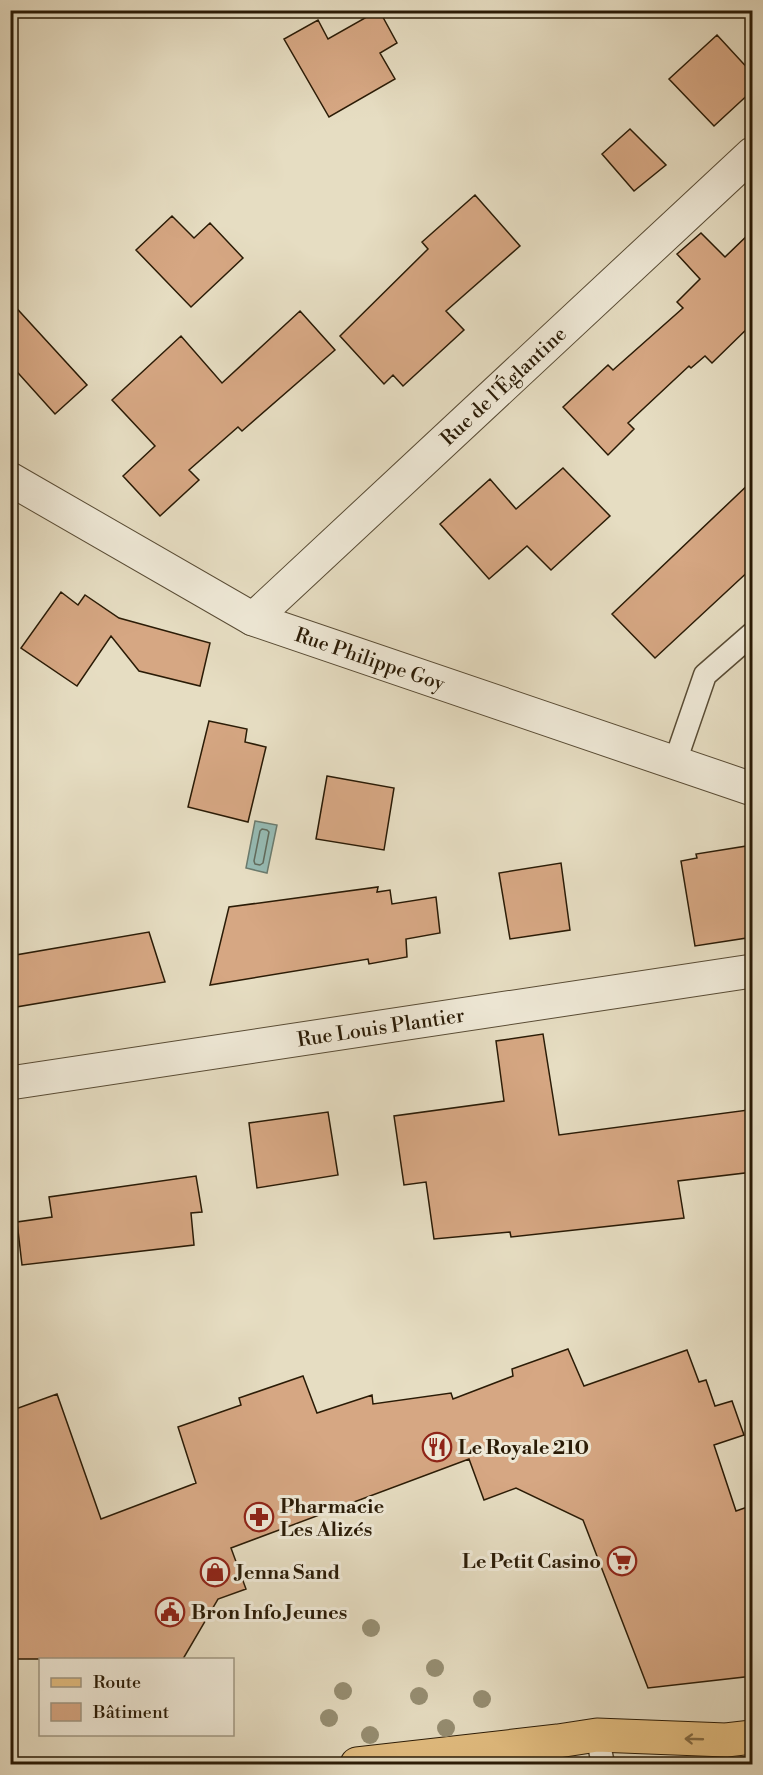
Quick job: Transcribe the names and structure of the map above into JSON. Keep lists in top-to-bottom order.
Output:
{
  "streets": {
    "street": ["Rue de l'Églantine", "Rue Philippe Goy", "Rue Louis Plantier"]
  },
  "crossings": [
    ["Rue de l'Églantine", "Rue Philippe Goy"]
  ],
  "places": {
    "restaurant": ["Le Royale 210"],
    "pharmacy": ["Pharmacie Les Alizés"],
    "supermarket": ["Le Petit Casino"],
    "shop": ["Jenna Sand"],
    "public building": ["Bron Info Jeunes"]
  },
  "legend": ["Route", "Bâtiment"]
}
